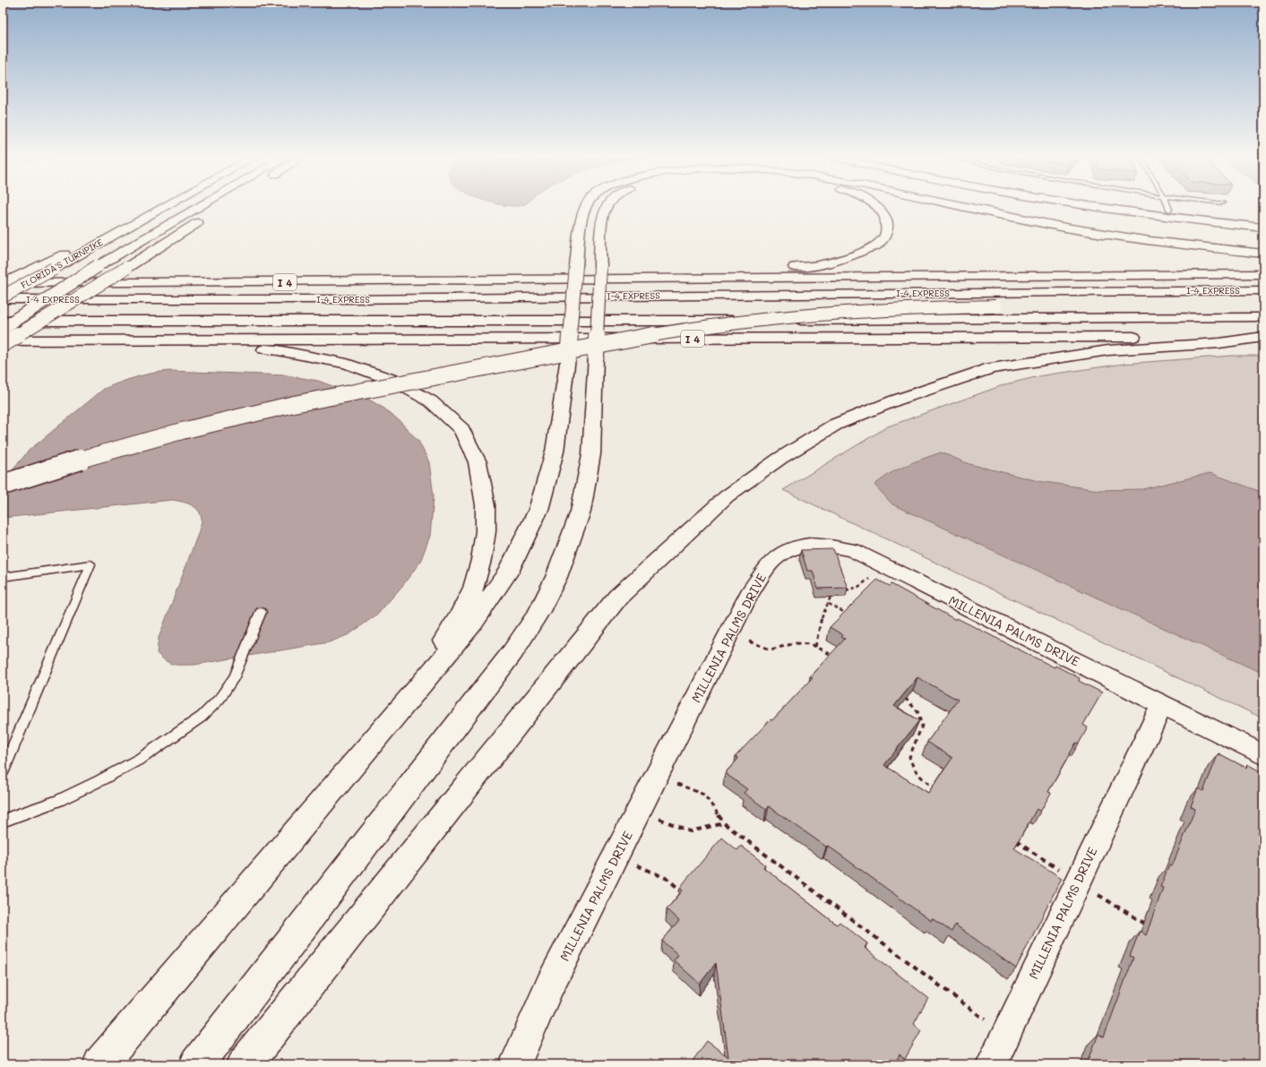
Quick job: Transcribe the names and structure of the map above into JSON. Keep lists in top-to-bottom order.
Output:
{
  "streets": {
    "main road": ["FLORIDA'S TURNPIKE", "I 4", "I-4 EXPRESS"],
    "street": ["MILLENIA PALMS DRIVE"]
  },
  "crossings": [
    ["FLORIDA'S TURNPIKE", "I-4 EXPRESS"]
  ]
}
